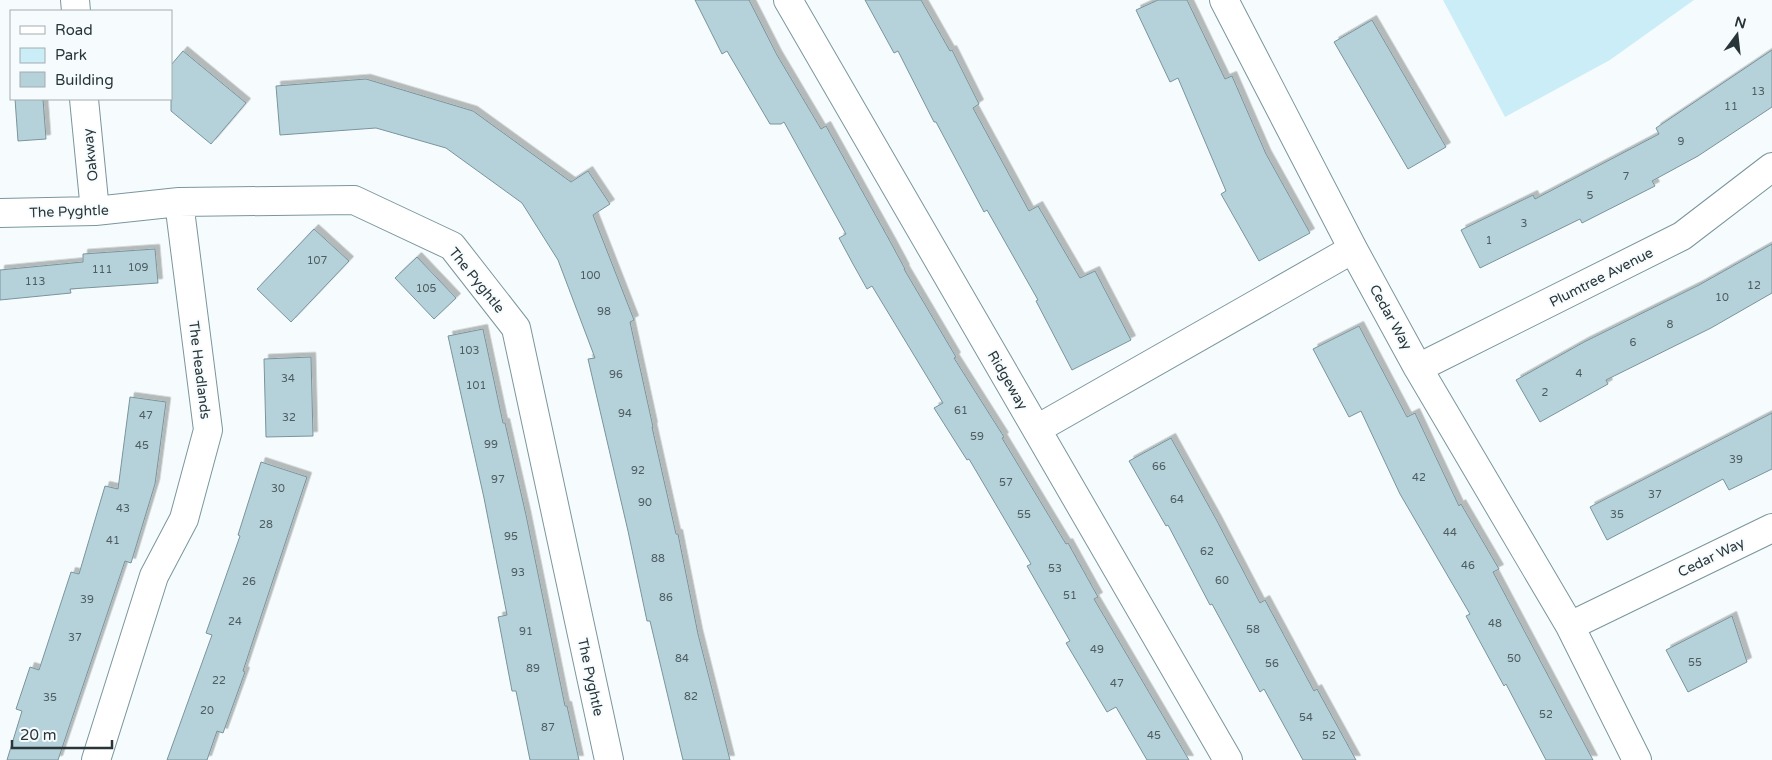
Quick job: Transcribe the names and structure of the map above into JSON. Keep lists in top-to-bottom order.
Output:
{
  "streets": {
    "street": [
      "Oakway",
      "The Pyghtle",
      "Plumtree Avenue",
      "Cedar Way",
      "The Headlands",
      "Ridgeway"
    ]
  },
  "crossings": [
    ["Oakway", "The Pyghtle"],
    ["The Pyghtle", "The Headlands"],
    ["Plumtree Avenue", "Cedar Way"]
  ],
  "house_numbers": [
    "13",
    "11",
    "9",
    "7",
    "5",
    "3",
    "1",
    "107",
    "109",
    "111",
    "100",
    "113",
    "12",
    "105",
    "10",
    "98",
    "8",
    "6",
    "103",
    "4",
    "96",
    "34",
    "101",
    "2",
    "61",
    "94",
    "47",
    "32",
    "59",
    "99",
    "45",
    "39",
    "66",
    "92",
    "42",
    "97",
    "57",
    "30",
    "37",
    "64",
    "90",
    "43",
    "55",
    "35",
    "28",
    "44",
    "95",
    "41",
    "62",
    "88",
    "46",
    "53",
    "93",
    "60",
    "26",
    "51",
    "86",
    "39",
    "24",
    "48",
    "58",
    "91",
    "37",
    "49",
    "84",
    "50",
    "55",
    "56",
    "89",
    "22",
    "47",
    "82",
    "35",
    "20",
    "52",
    "54",
    "87",
    "45",
    "52"
  ],
  "legend": ["Road", "Park", "Building"],
  "scale_bar": "20 m",
  "north": "top"
}
